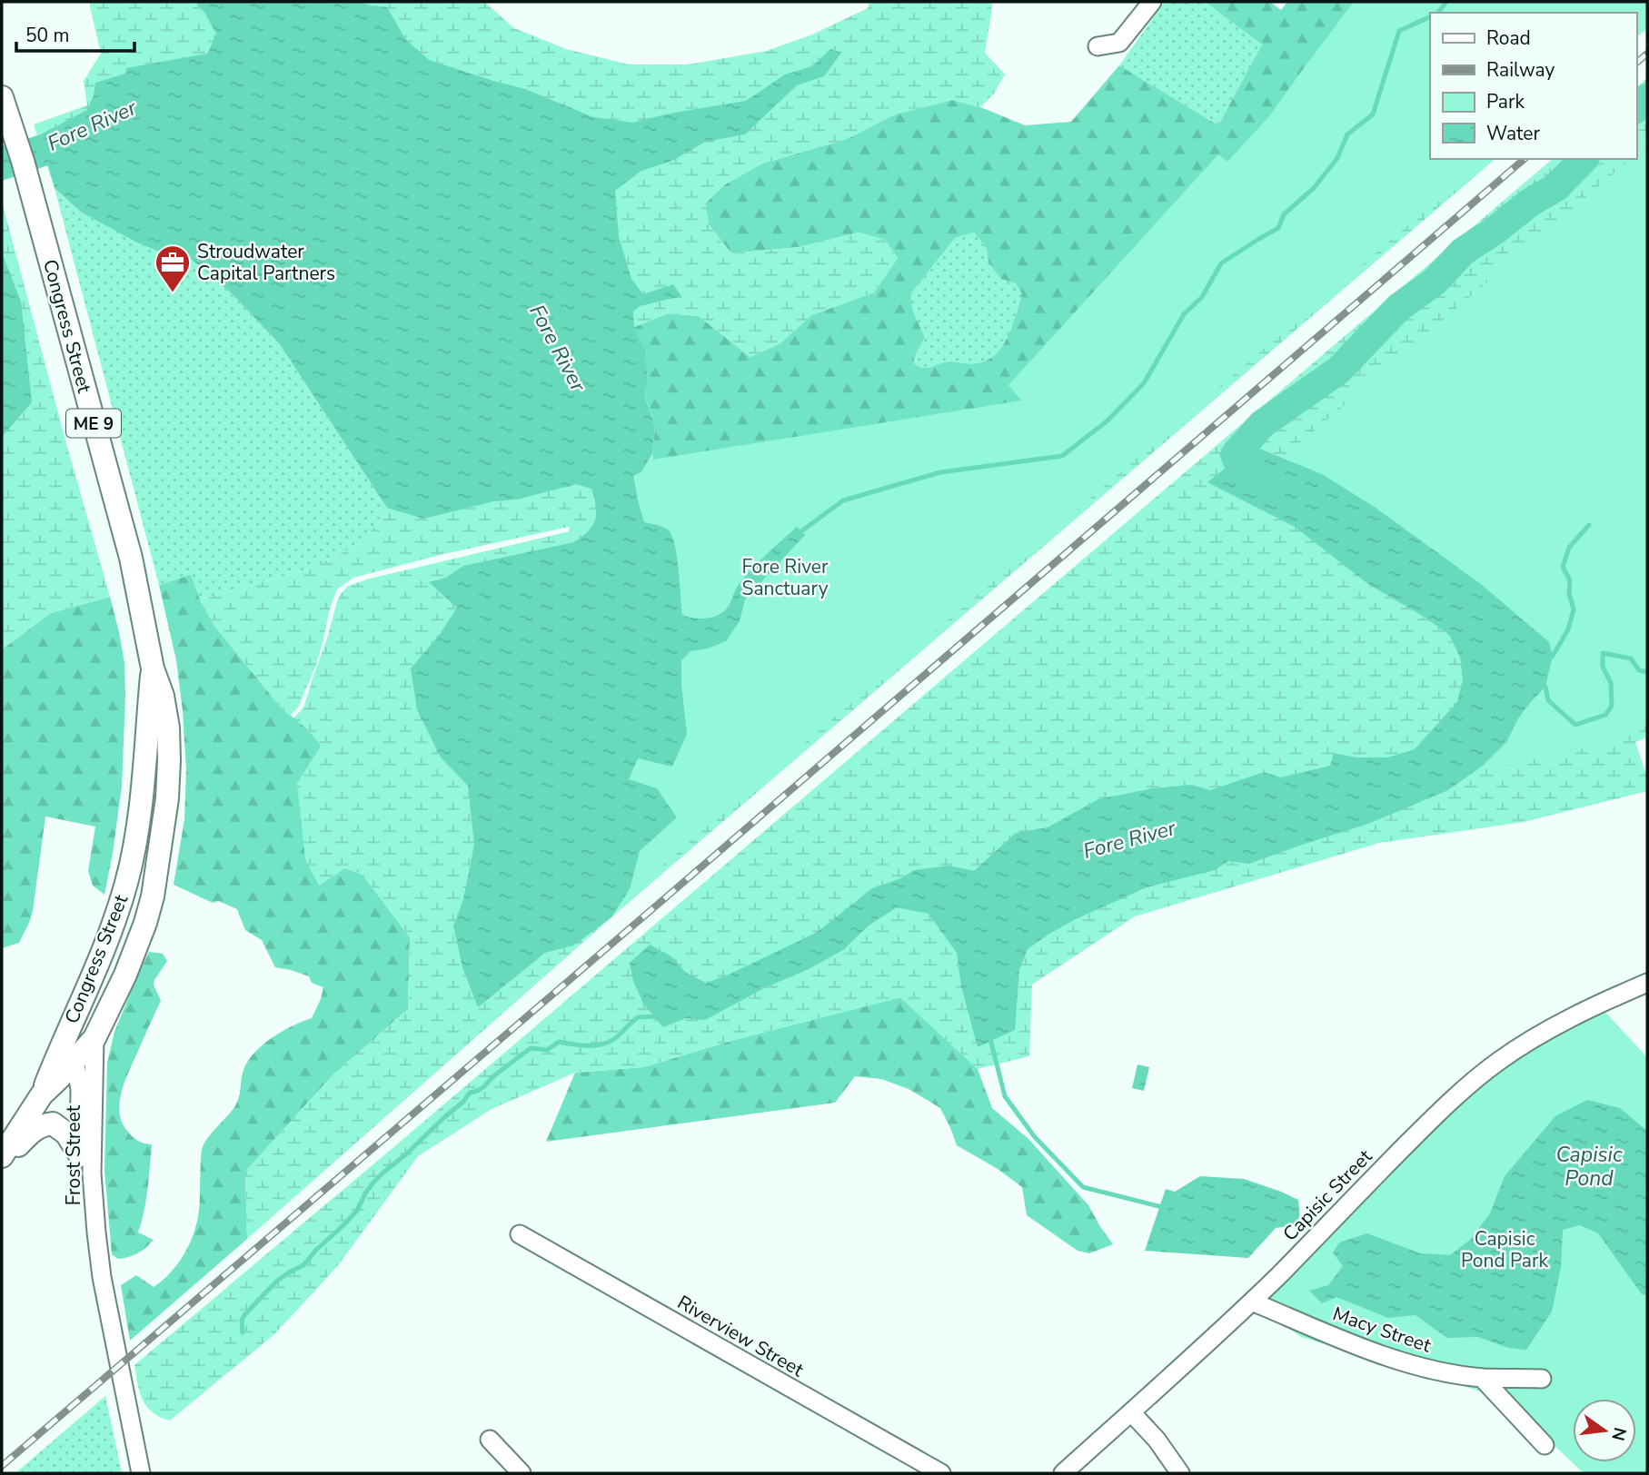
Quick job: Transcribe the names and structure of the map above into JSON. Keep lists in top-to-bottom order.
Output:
{
  "streets": {
    "main road": ["Congress Street", "ME 9"],
    "street": [
      "Frost Street",
      "Capisic Street",
      "Macy Street",
      "Riverview Street"
    ]
  },
  "crossings": [
    ["Congress Street", "ME 9"],
    ["Congress Street", "Frost Street"],
    ["ME 9", "Frost Street"],
    ["Capisic Street", "Macy Street"]
  ],
  "water": ["Fore River", "Capisic Pond"],
  "parks": ["Fore River Sanctuary", "Capisic Pond Park"],
  "places": {
    "office": ["Stroudwater Capital Partners"]
  },
  "legend": [
    "Road",
    "Railway",
    "Park",
    "Water"
  ],
  "scale_bar": "50 m",
  "north": "right"
}
